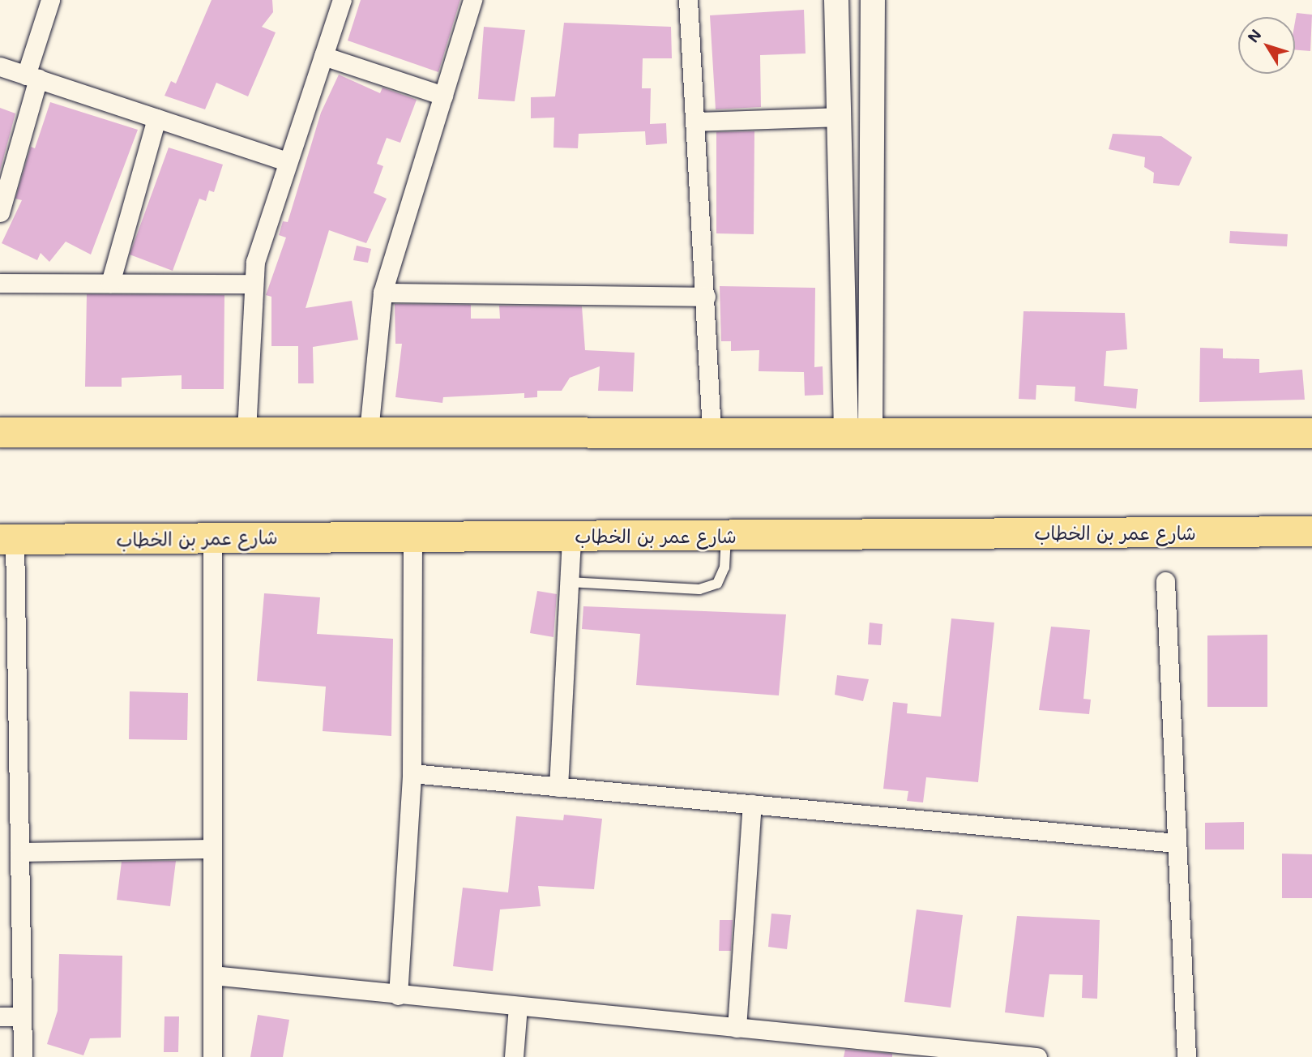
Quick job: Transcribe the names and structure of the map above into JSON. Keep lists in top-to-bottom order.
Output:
{
  "streets": {
    "main road": ["شارع عمر بن الخطاب"]
  },
  "north": "top left"
}
